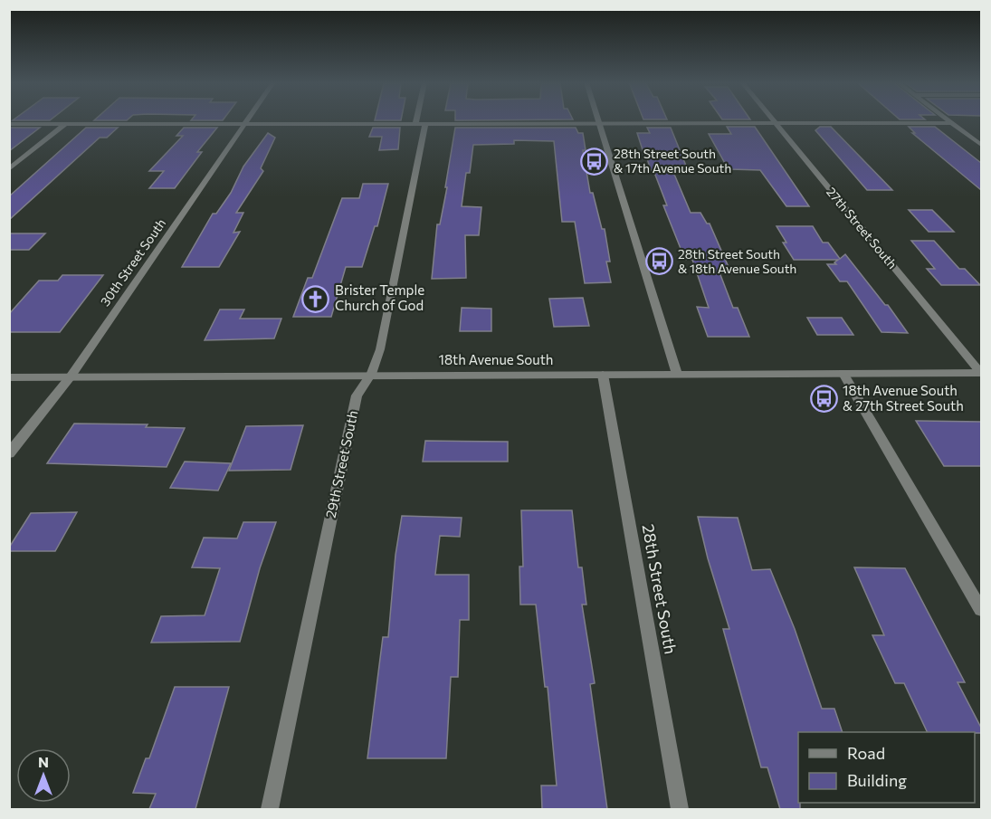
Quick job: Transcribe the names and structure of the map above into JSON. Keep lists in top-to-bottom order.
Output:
{
  "streets": {
    "street": [
      "27th Street South",
      "30th Street South",
      "18th Avenue South",
      "29th Street South",
      "28th Street South"
    ]
  },
  "crossings": [
    ["27th Street South", "18th Avenue South"],
    ["30th Street South", "18th Avenue South"],
    ["18th Avenue South", "29th Street South"],
    ["18th Avenue South", "28th Street South"]
  ],
  "places": {
    "bus stop": ["28th Street South & 17th Avenue South", "28th Street South & 18th Avenue South", "18th Avenue South & 27th Street South"],
    "church": ["Brister Temple Church of God"]
  },
  "legend": ["Road", "Building"],
  "north": "top"
}
